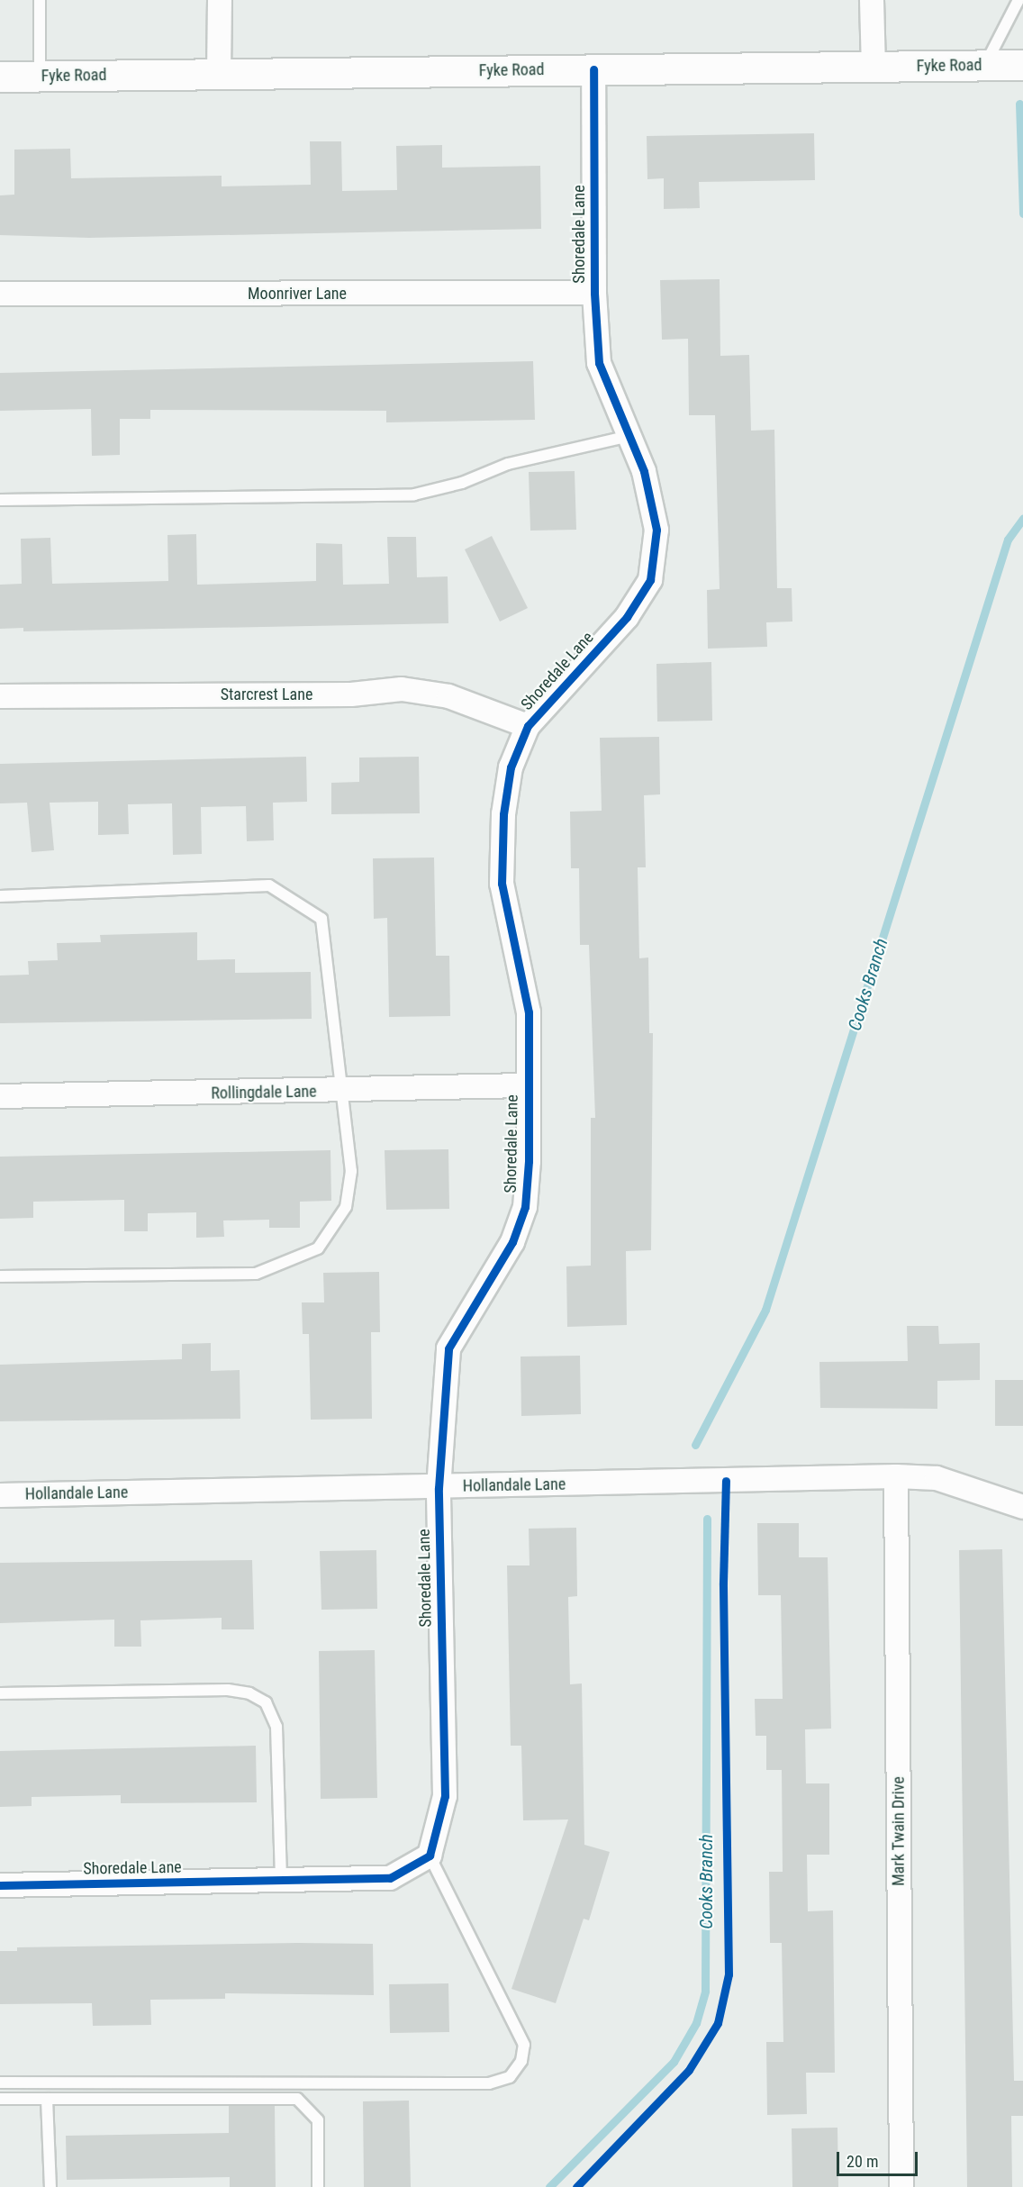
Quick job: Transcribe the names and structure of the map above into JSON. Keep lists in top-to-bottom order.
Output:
{
  "streets": {
    "street": [
      "Fyke Road",
      "Shoredale Lane",
      "Moonriver Lane",
      "Starcrest Lane",
      "Rollingdale Lane",
      "Hollandale Lane",
      "Mark Twain Drive"
    ]
  },
  "crossings": [
    ["Fyke Road", "Shoredale Lane"],
    ["Shoredale Lane", "Moonriver Lane"],
    ["Shoredale Lane", "Starcrest Lane"],
    ["Shoredale Lane", "Rollingdale Lane"],
    ["Shoredale Lane", "Hollandale Lane"],
    ["Hollandale Lane", "Mark Twain Drive"]
  ],
  "water": ["Cooks Branch"],
  "scale_bar": "20 m"
}
